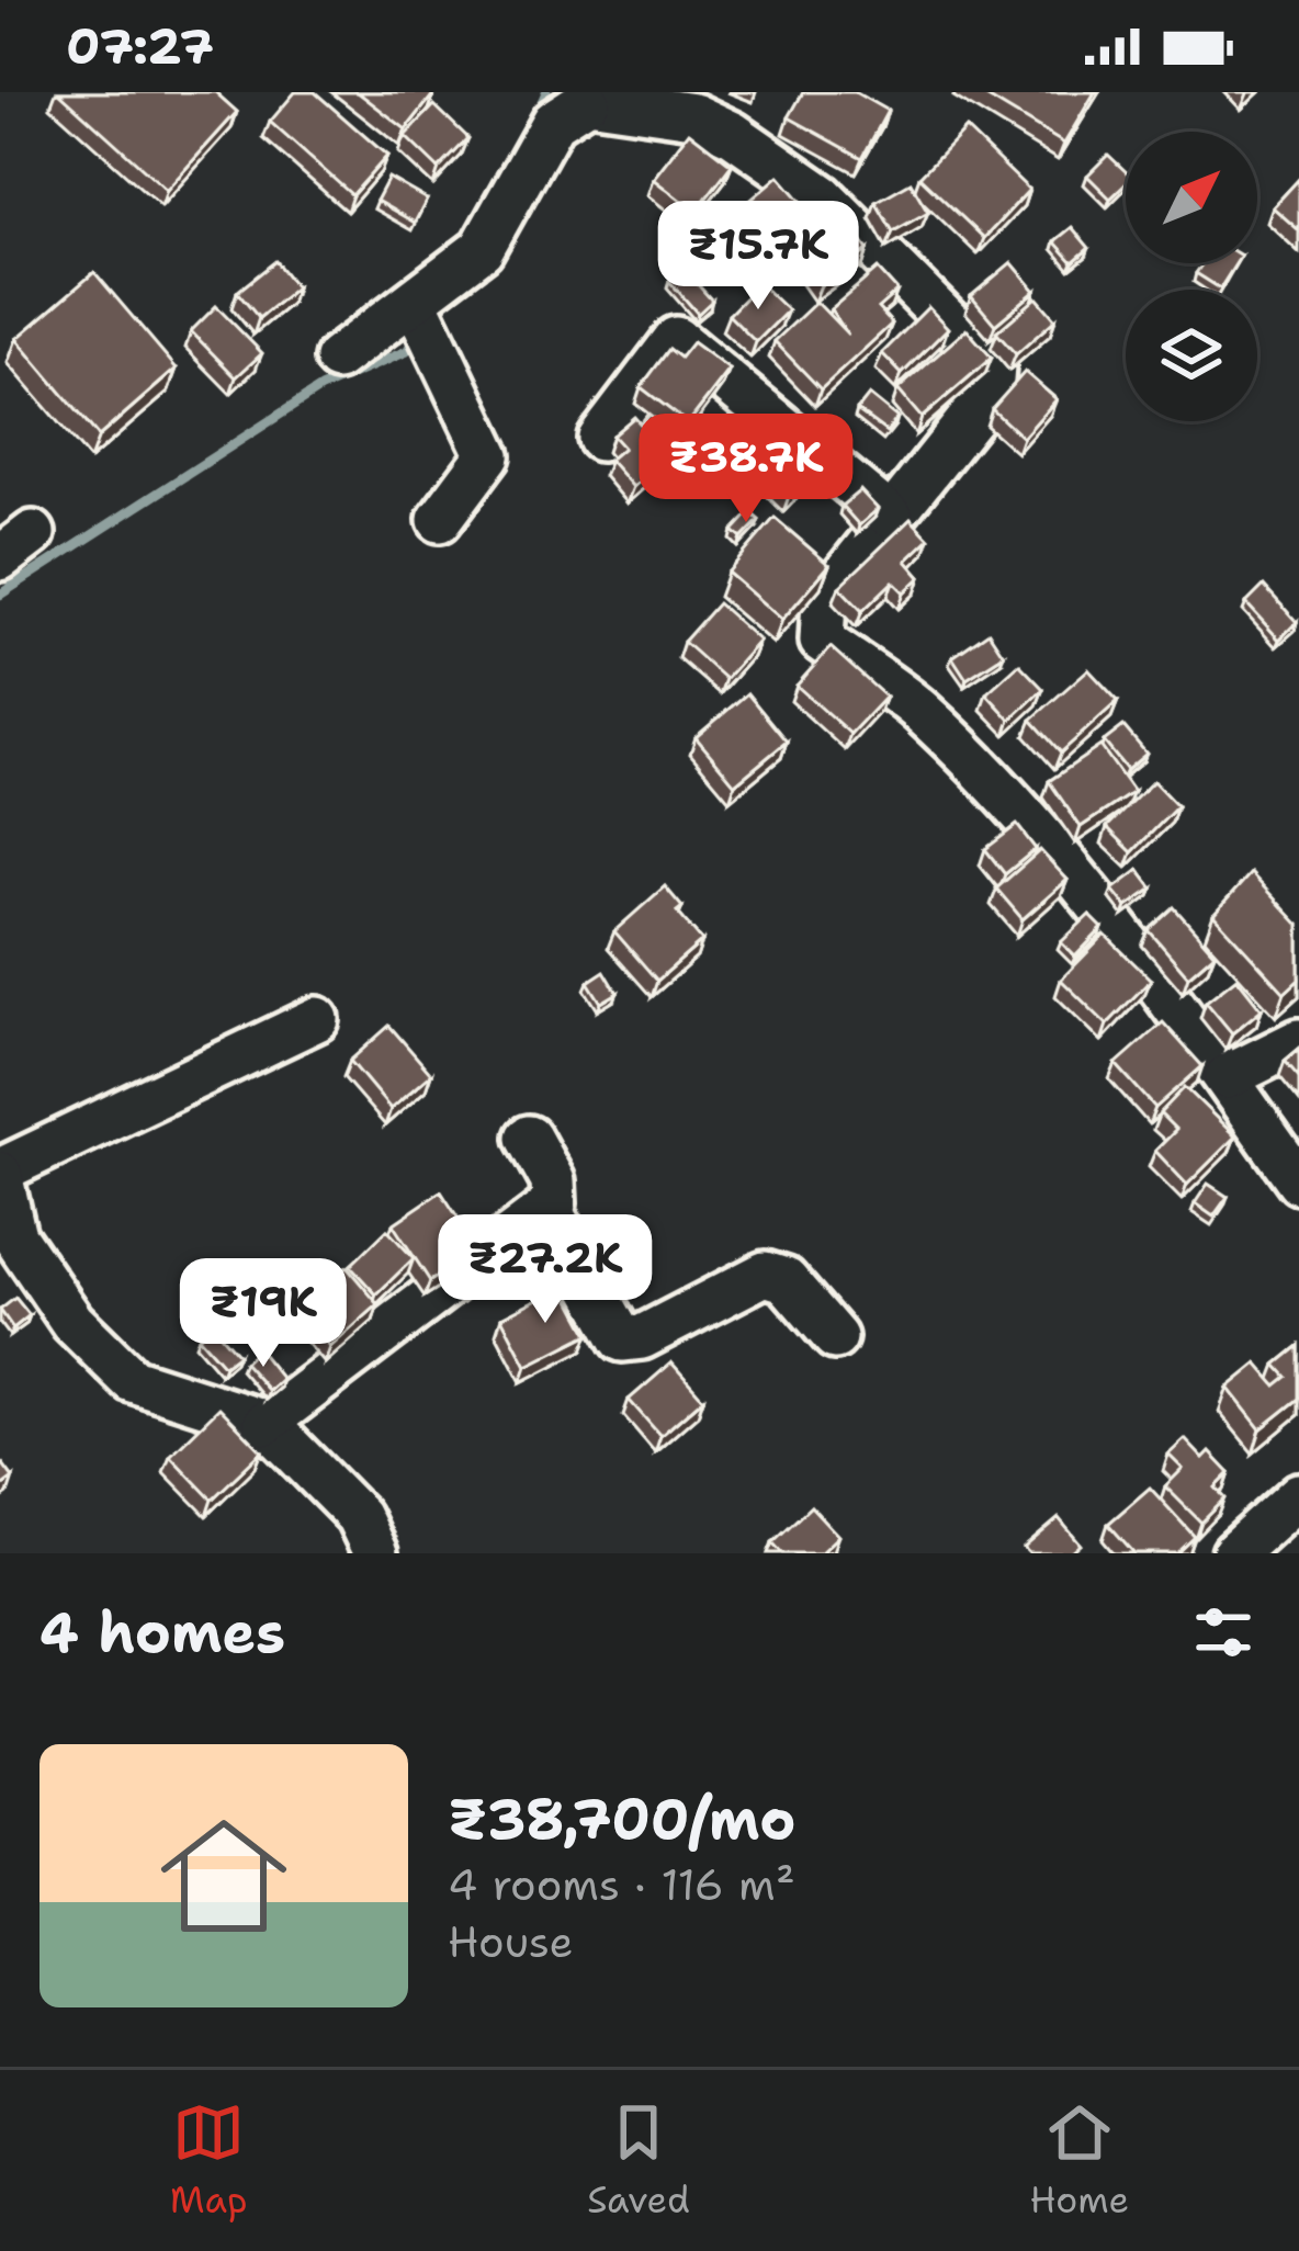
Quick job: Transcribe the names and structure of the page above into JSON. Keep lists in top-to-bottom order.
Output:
{
  "north": "top right",
  "page": {
    "status": "07:27",
    "price": [
      "₹15.7K",
      "₹38.7K",
      "₹27.2K",
      "₹19K"
    ],
    "heading": "4 homes",
    "list": [
      {
        "name": "₹38,700/mo",
        "note": "4 rooms · 116 m² · House"
      }
    ],
    "tabs": ["Map", "Saved", "Home"]
  }
}
